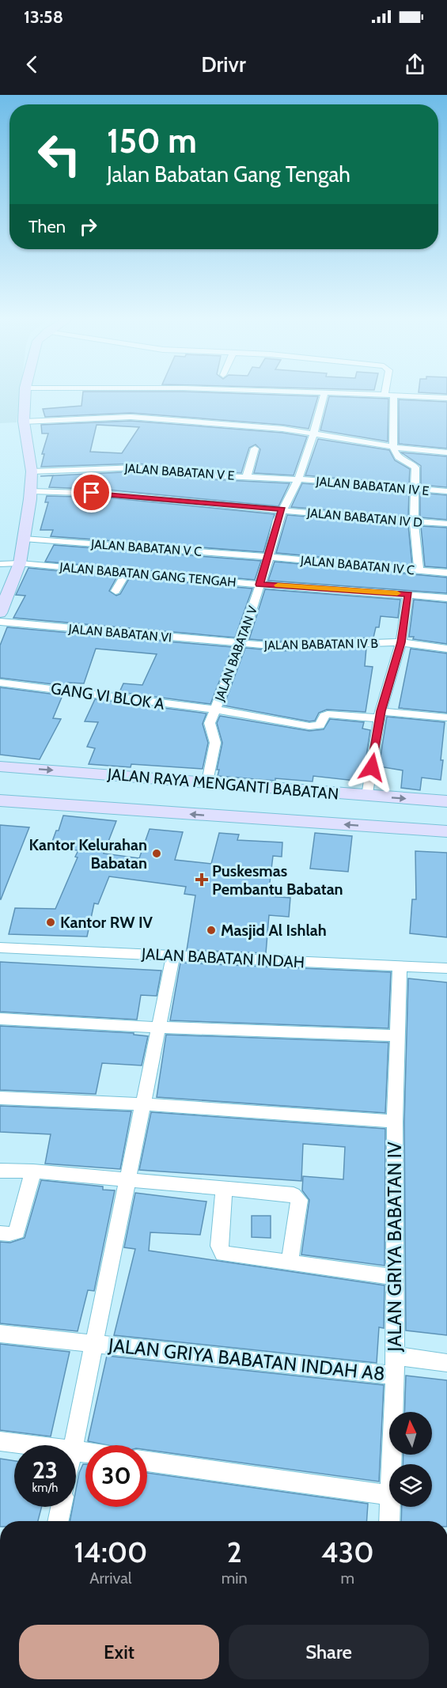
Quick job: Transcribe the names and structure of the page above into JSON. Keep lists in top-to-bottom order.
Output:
{
  "streets": {
    "main road": ["JALAN RAYA MENGANTI BABATAN"],
    "street": [
      "JALAN BABATAN V E",
      "JALAN BABATAN IV E",
      "JALAN BABATAN IV D",
      "JALAN BABATAN V C",
      "JALAN BABATAN IV C",
      "JALAN BABATAN GANG TENGAH",
      "JALAN BABATAN VI",
      "JALAN BABATAN IV B",
      "JALAN BABATAN V",
      "GANG VI BLOK A",
      "JALAN BABATAN INDAH",
      "JALAN GRIYA BABATAN IV",
      "JALAN GRIYA BABATAN INDAH A8"
    ]
  },
  "crossings": [
    ["JALAN BABATAN V E", "JALAN BABATAN IV E"],
    ["JALAN BABATAN V E", "JALAN BABATAN V"],
    ["JALAN BABATAN IV E", "JALAN BABATAN V"],
    ["JALAN BABATAN IV D", "JALAN BABATAN V"],
    ["JALAN BABATAN V C", "JALAN BABATAN IV C"],
    ["JALAN BABATAN V C", "JALAN BABATAN V"],
    ["JALAN BABATAN IV C", "JALAN BABATAN V"],
    ["JALAN BABATAN GANG TENGAH", "JALAN BABATAN V"],
    ["JALAN BABATAN VI", "JALAN BABATAN IV B"],
    ["JALAN BABATAN VI", "JALAN BABATAN V"],
    ["JALAN BABATAN IV B", "JALAN BABATAN V"],
    ["JALAN BABATAN V", "GANG VI BLOK A"],
    ["JALAN BABATAN V", "JALAN RAYA MENGANTI BABATAN"],
    ["JALAN BABATAN INDAH", "JALAN GRIYA BABATAN IV"],
    ["JALAN BABATAN INDAH", "JALAN GRIYA BABATAN INDAH A8"],
    ["JALAN GRIYA BABATAN IV", "JALAN GRIYA BABATAN INDAH A8"]
  ],
  "places": {
    "other": ["Kantor Kelurahan Babatan", "Kantor RW IV", "Masjid Al Ishlah"],
    "health": ["Puskesmas Pembantu Babatan"]
  },
  "north": "top",
  "page": {
    "status": "13:58",
    "header": "Drivr",
    "turn": ["150 m", "Jalan Babatan Gang Tengah"],
    "then": "Then",
    "speed": "23 km/h",
    "limit": "30",
    "eta": [
      "14:00",
      "Arrival",
      "2",
      "min",
      "430",
      "m"
    ],
    "buttons": ["Exit", "Share"]
  }
}
